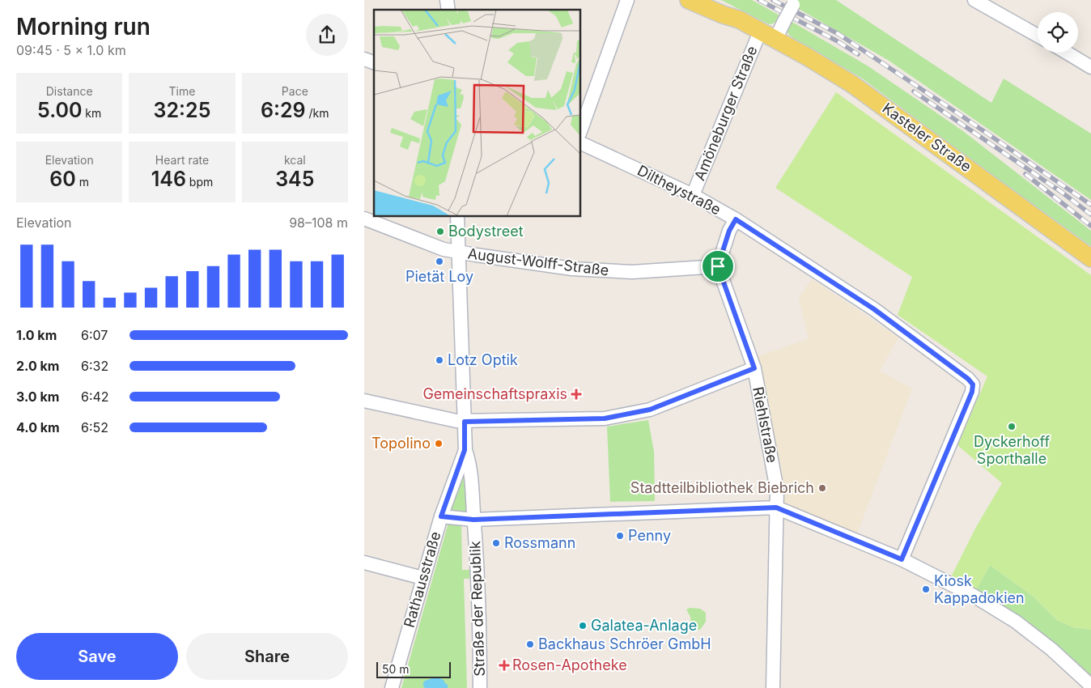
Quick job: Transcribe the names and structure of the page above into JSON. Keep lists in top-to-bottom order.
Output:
{
  "streets": {
    "main road": ["Kasteler Straße"],
    "street": [
      "Amöneburger Straße",
      "Diltheystraße",
      "August-Wolff-Straße",
      "Riehlstraße",
      "Rathausstraße",
      "Straße der Republik"
    ]
  },
  "crossings": [
    ["Amöneburger Straße", "Kasteler Straße"],
    ["Amöneburger Straße", "Diltheystraße"],
    ["August-Wolff-Straße", "Riehlstraße"],
    ["August-Wolff-Straße", "Straße der Republik"],
    ["Rathausstraße", "Straße der Republik"]
  ],
  "places": {
    "other": [
      "Bodystreet",
      "Pietät Loy",
      "Lotz Optik",
      "Dyckerhoff Sporthalle",
      "Topolino",
      "Stadtteilbibliothek Biebrich",
      "Penny",
      "Rossmann",
      "Kiosk Kappadokien",
      "Galatea-Anlage",
      "Backhaus Schröer GmbH"
    ],
    "health": ["Gemeinschaftspraxis", "Rosen-Apotheke"]
  },
  "scale_bar": "50 m",
  "page": {
    "heading": ["Morning run", "09:45 · 5 × 1.0 km"],
    "stats": [
      ["Distance", "5.00 km"],
      ["Time", "32:25"],
      ["Pace", "6:29 /km"],
      ["Elevation", "60 m"],
      ["Heart rate", "146 bpm"],
      ["kcal", "345"]
    ],
    "chart": ["Elevation", "98–108 m"],
    "list": [
      {
        "name": "1.0 km",
        "note": "6:07"
      },
      {
        "name": "2.0 km",
        "note": "6:32"
      },
      {
        "name": "3.0 km",
        "note": "6:42"
      },
      {
        "name": "4.0 km",
        "note": "6:52"
      }
    ],
    "buttons": ["Save", "Share"],
    "scale": "50 m"
  }
}
